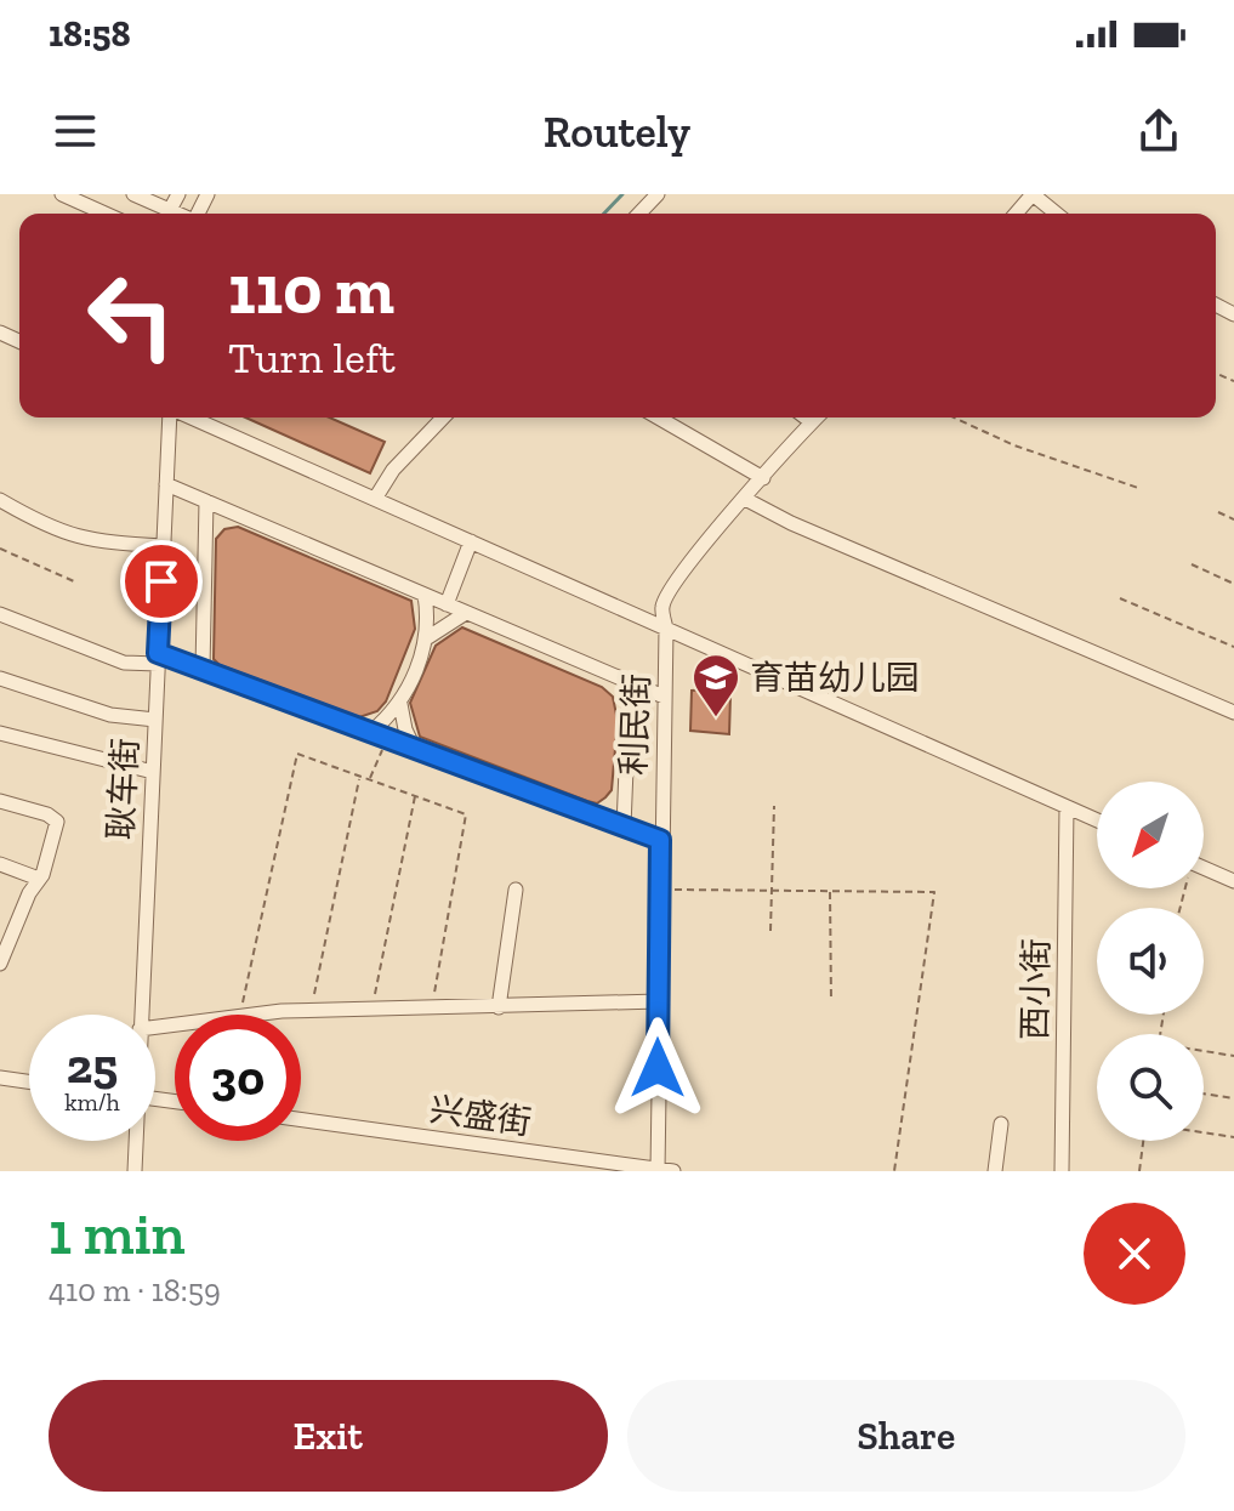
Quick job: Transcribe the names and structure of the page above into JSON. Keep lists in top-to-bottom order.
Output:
{
  "streets": {
    "street": [
      "利民街",
      "耿车街",
      "西小街",
      "兴盛街"
    ]
  },
  "crossings": [
    ["利民街", "兴盛街"]
  ],
  "places": {
    "school or university": ["育苗幼儿园"]
  },
  "north": "bottom left",
  "page": {
    "status": "18:58",
    "header": "Routely",
    "turn": ["110 m", "Turn left"],
    "speed": "25 km/h",
    "limit": "30",
    "heading": ["1 min", "410 m · 18:59"],
    "buttons": ["Exit", "Share"]
  }
}
